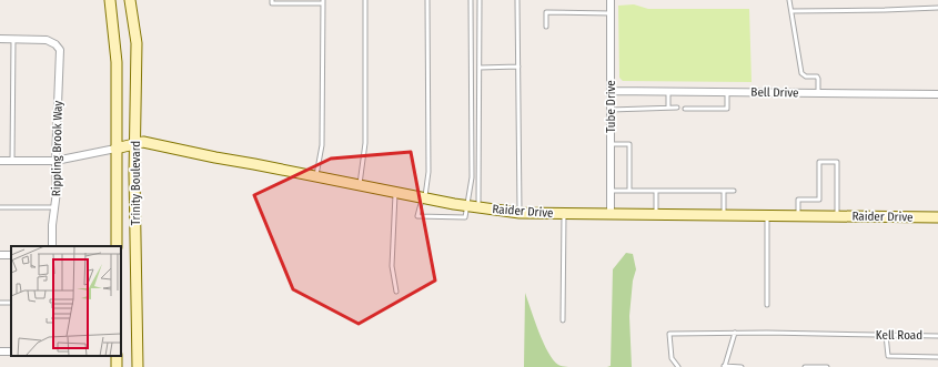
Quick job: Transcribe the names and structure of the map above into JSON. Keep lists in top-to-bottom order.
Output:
{
  "streets": {
    "main road": ["Trinity Boulevard", "Raider Drive"],
    "street": ["Bell Drive", "Tube Drive", "Rippling Brook Way"],
    "lane": ["Kell Road"]
  },
  "crossings": [
    ["Bell Drive", "Tube Drive"],
    ["Tube Drive", "Raider Drive"],
    ["Trinity Boulevard", "Raider Drive"]
  ]
}
